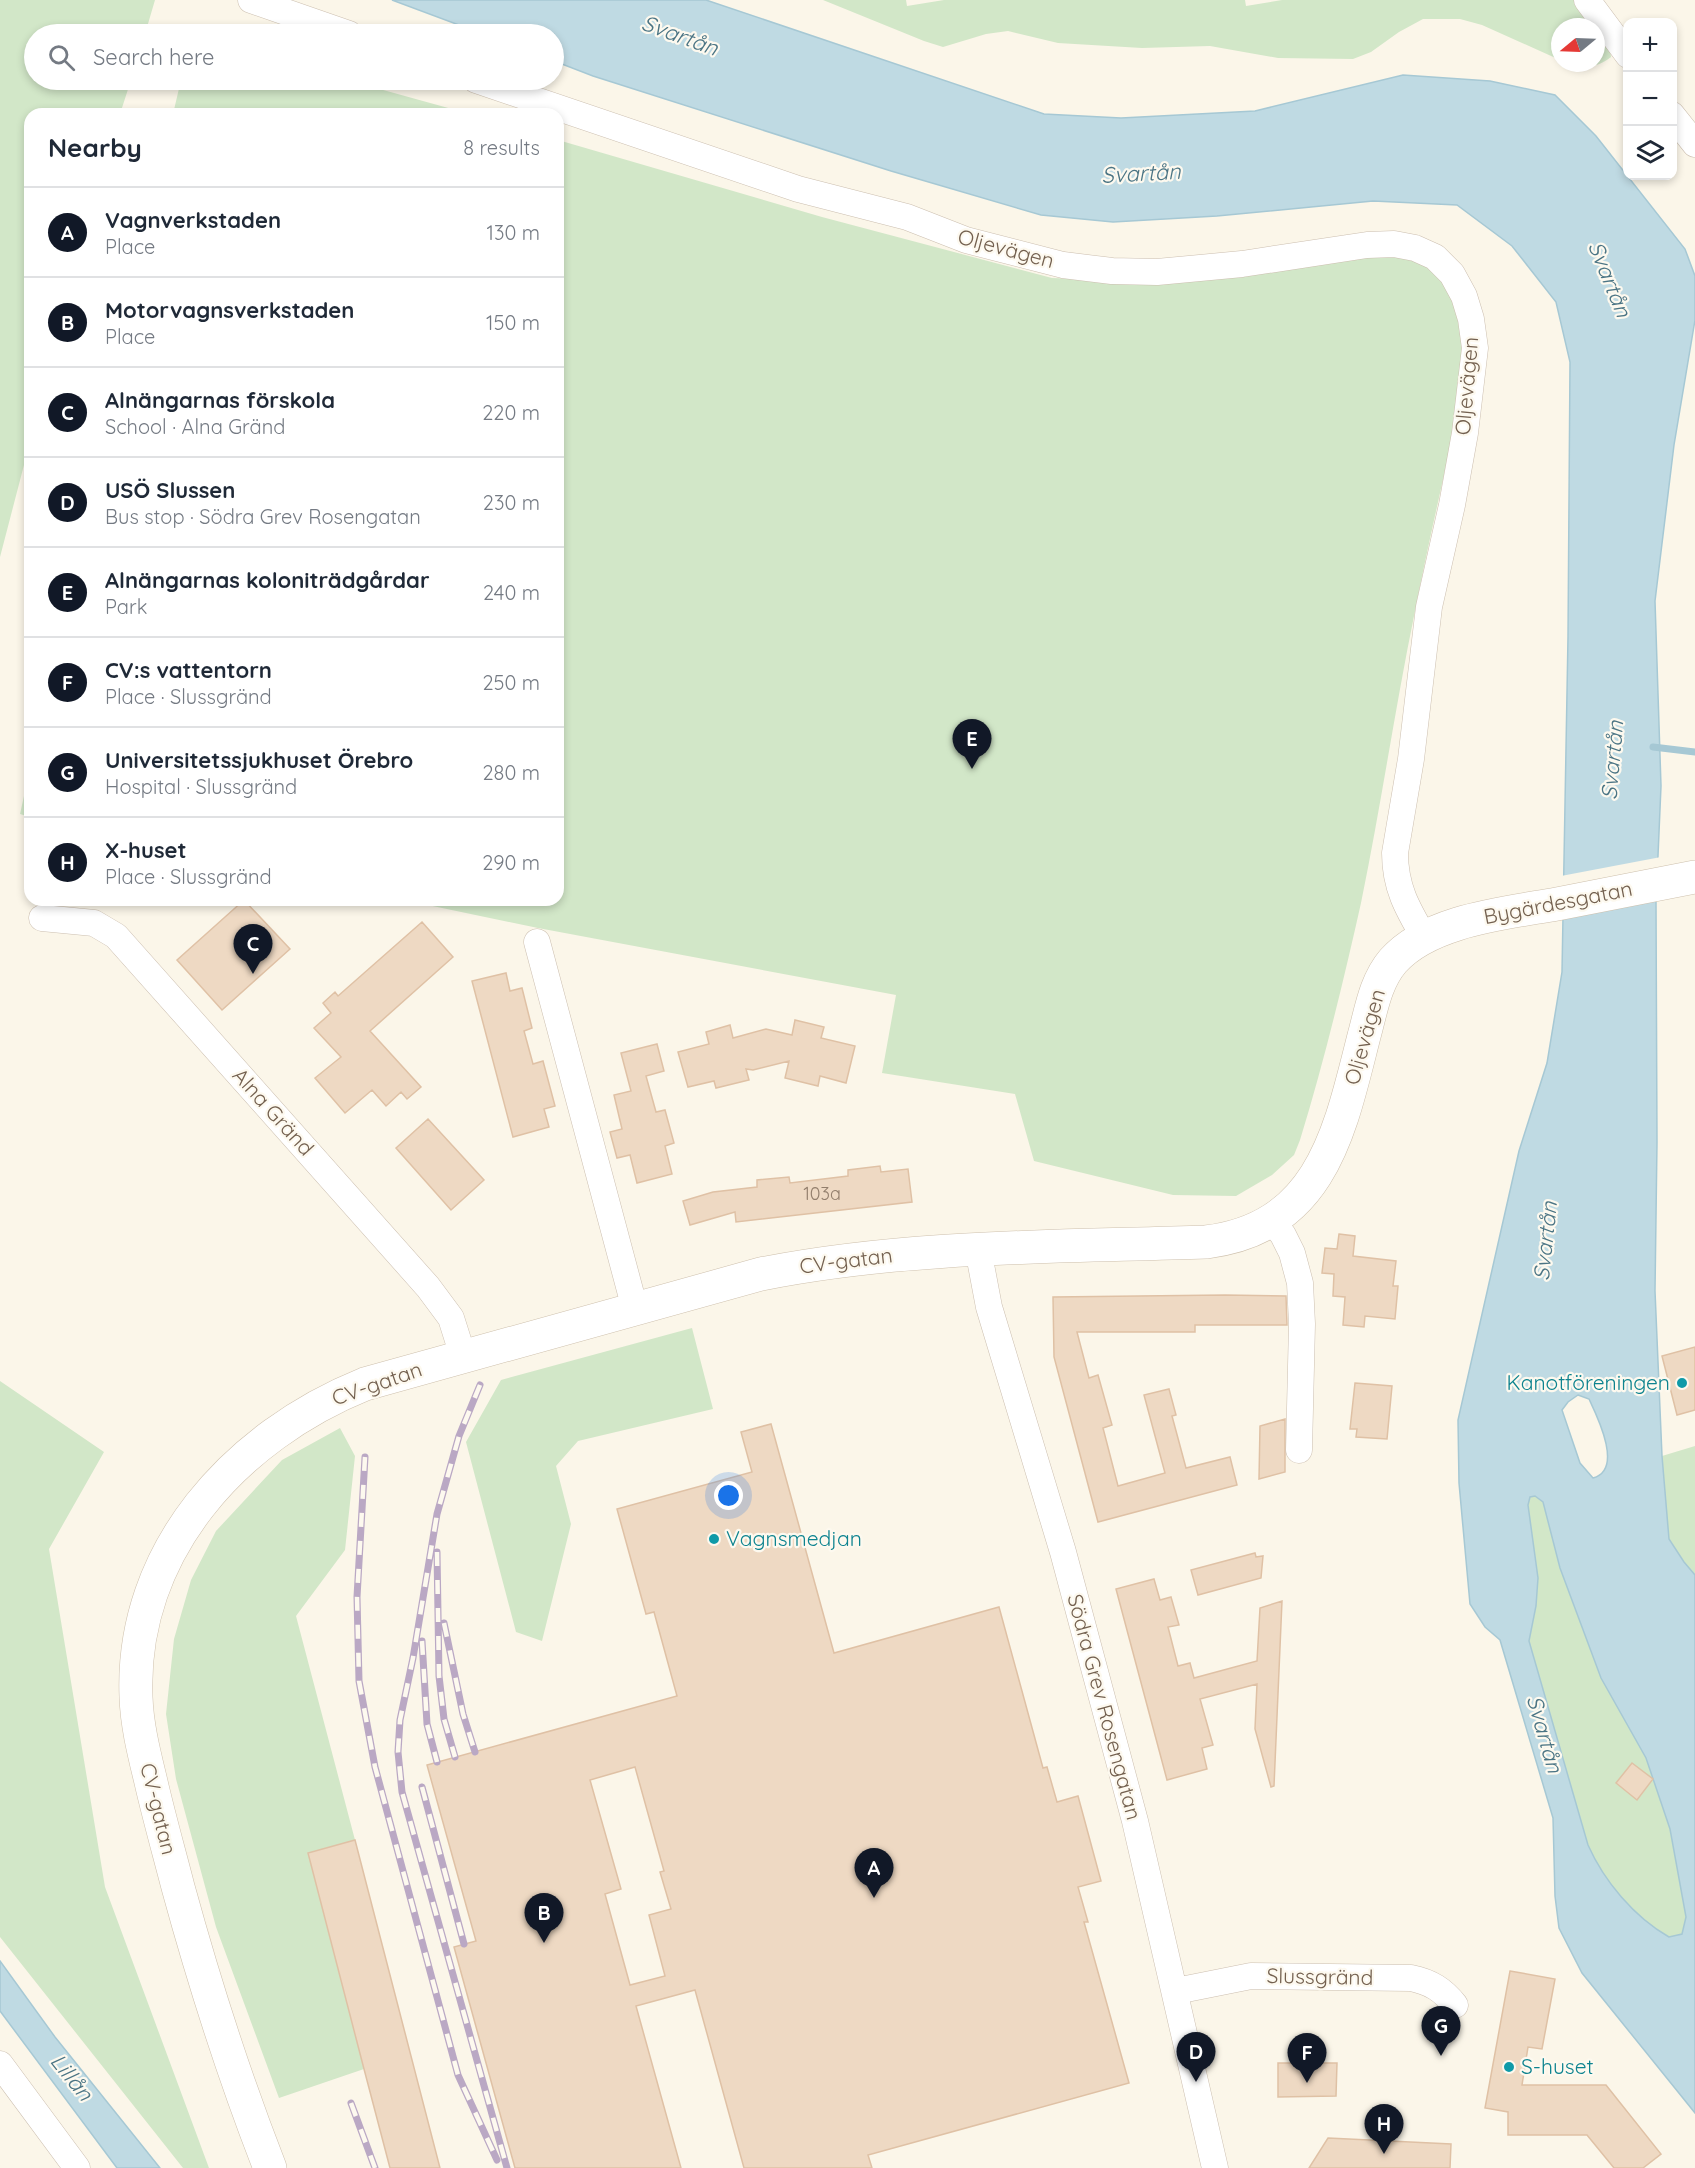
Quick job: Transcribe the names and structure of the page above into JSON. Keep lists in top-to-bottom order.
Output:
{
  "streets": {
    "street": [
      "Oljevägen",
      "Bygärdesgatan",
      "Alna Gränd",
      "CV-gatan",
      "Södra Grev Rosengatan",
      "Slussgränd"
    ]
  },
  "crossings": [
    ["Oljevägen", "Bygärdesgatan"],
    ["Oljevägen", "CV-gatan"],
    ["Alna Gränd", "CV-gatan"],
    ["CV-gatan", "Södra Grev Rosengatan"],
    ["Södra Grev Rosengatan", "Slussgränd"]
  ],
  "water": ["Svartån", "Lillån"],
  "places": ["Kanotföreningen", "Vagnsmedjan", "S-huset"],
  "house_numbers": ["103a"],
  "north": "left",
  "page": {
    "map_buttons": ["+", "−"],
    "search": "Search here",
    "heading": ["Nearby", "8 results"],
    "list": [
      {
        "mark": "A",
        "name": "Vagnverkstaden",
        "note": "Place",
        "value": "130 m"
      },
      {
        "mark": "B",
        "name": "Motorvagnsverkstaden",
        "note": "Place",
        "value": "150 m"
      },
      {
        "mark": "C",
        "name": "Alnängarnas förskola",
        "note": "School · Alna Gränd",
        "value": "220 m"
      },
      {
        "mark": "D",
        "name": "USÖ Slussen",
        "note": "Bus stop · Södra Grev Rosengatan",
        "value": "230 m"
      },
      {
        "mark": "E",
        "name": "Alnängarnas koloniträdgårdar",
        "note": "Park",
        "value": "240 m"
      },
      {
        "mark": "F",
        "name": "CV:s vattentorn",
        "note": "Place · Slussgränd",
        "value": "250 m"
      },
      {
        "mark": "G",
        "name": "Universitetssjukhuset Örebro",
        "note": "Hospital · Slussgränd",
        "value": "280 m"
      },
      {
        "mark": "H",
        "name": "X-huset",
        "note": "Place · Slussgränd",
        "value": "290 m"
      }
    ],
    "pins": [
      "E",
      "C",
      "A",
      "B",
      "G",
      "D",
      "F",
      "H"
    ]
  }
}
